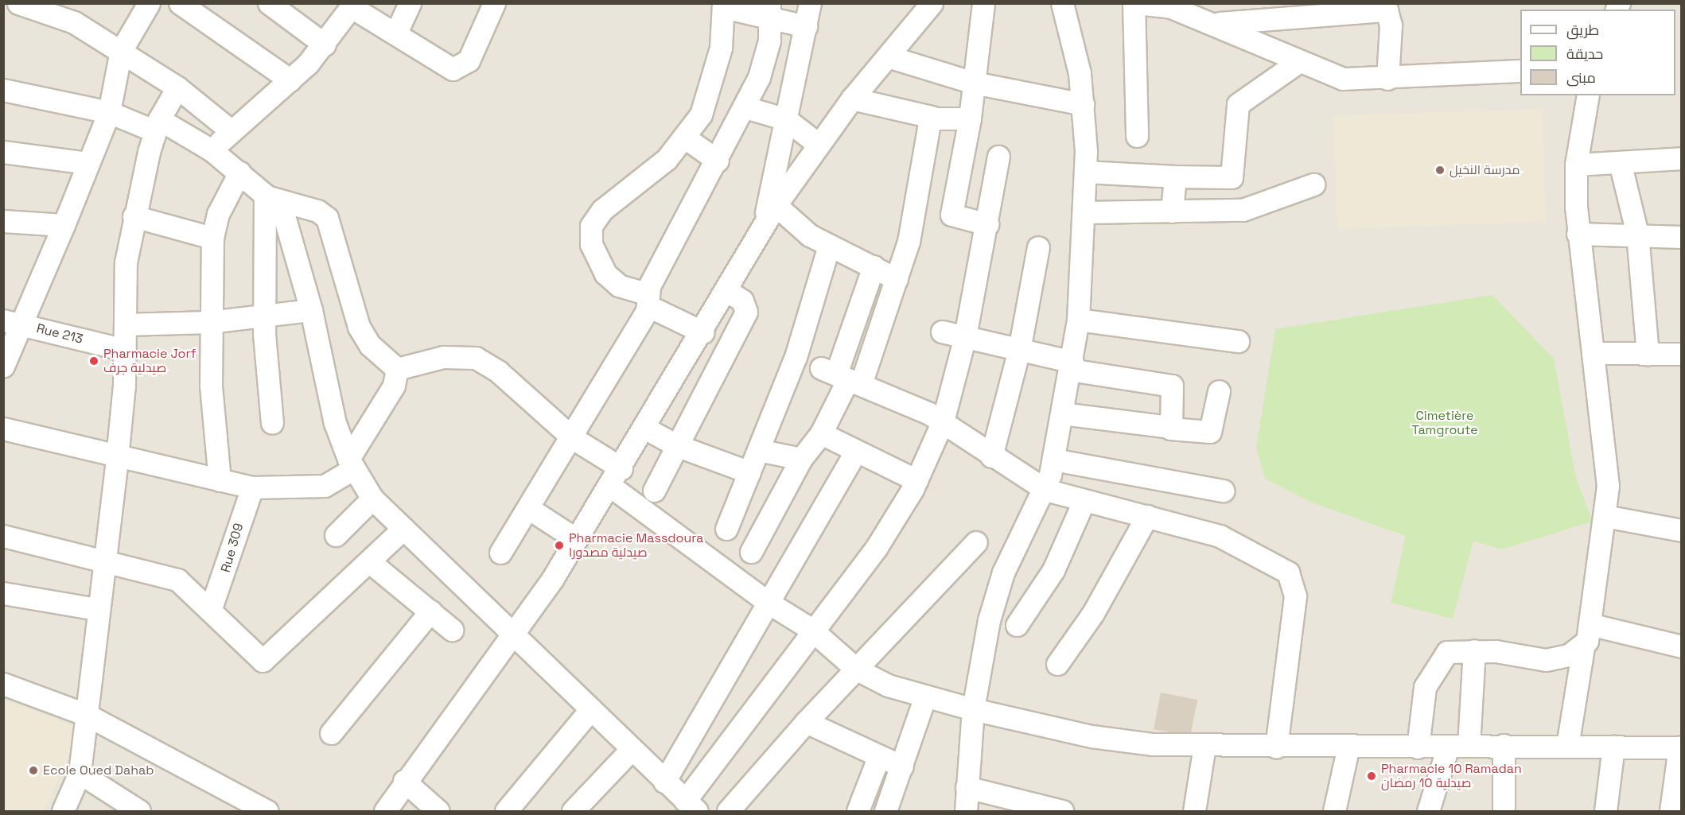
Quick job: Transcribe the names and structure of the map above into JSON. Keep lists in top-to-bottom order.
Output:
{
  "streets": {
    "street": ["Rue 213", "Rue 309"]
  },
  "parks": ["Cimetière Tamgroute"],
  "places": [
    "مدرسة النخيل",
    "Pharmacie Jorf صيدلية جرف",
    "Pharmacie Massdoura صيدلية مصدورا",
    "Ecole Oued Dahab",
    "Pharmacie 10 Ramadan صيدلية 10 رمضان"
  ],
  "legend": ["طريق", "حديقة", "مبنى"]
}
